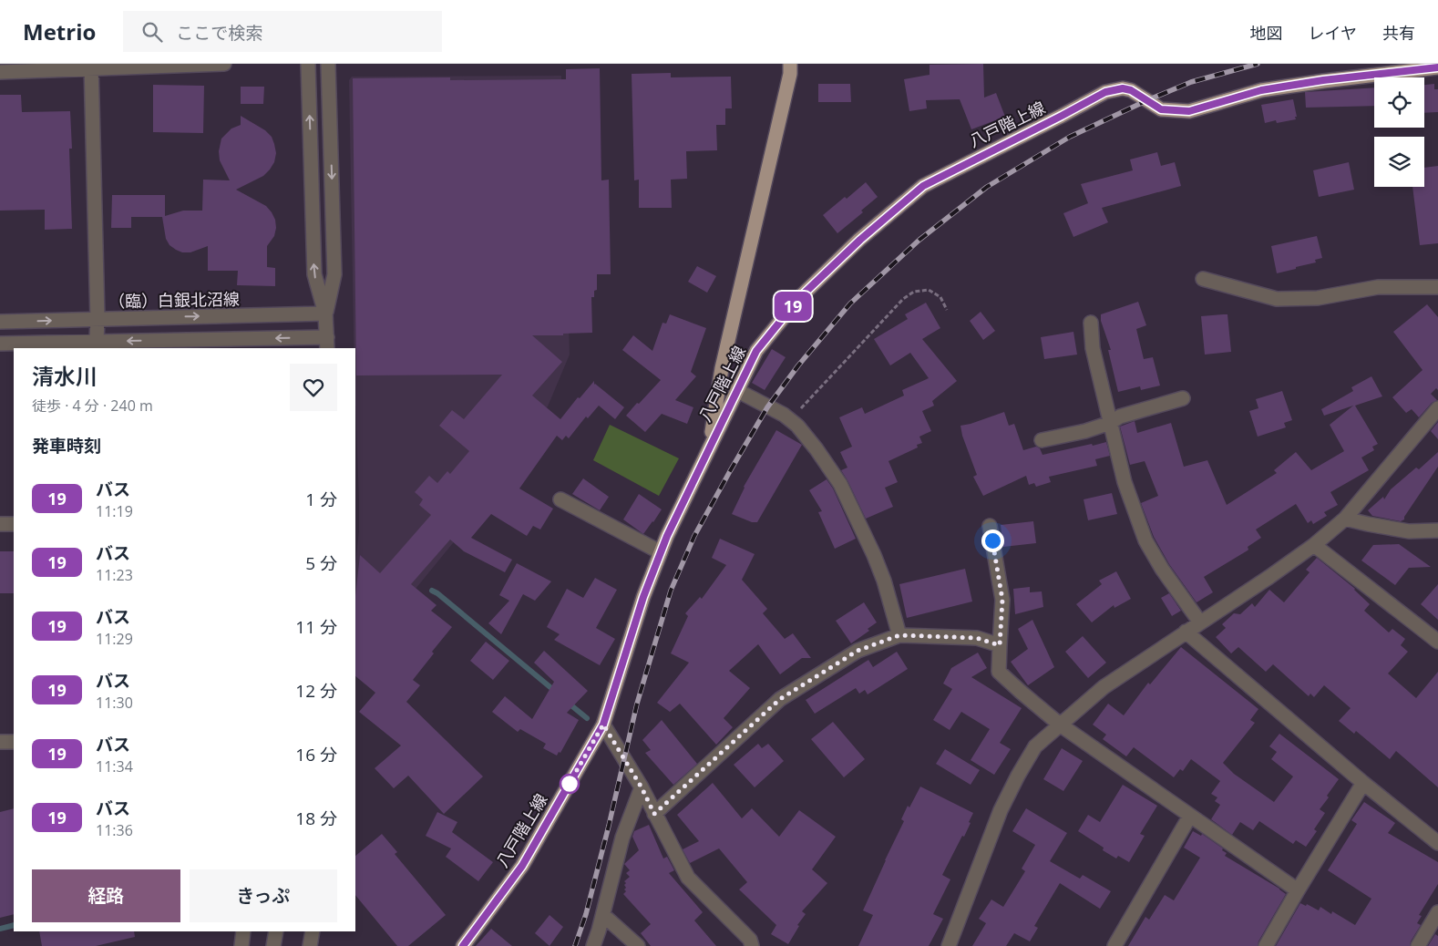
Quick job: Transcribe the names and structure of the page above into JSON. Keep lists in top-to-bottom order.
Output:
{
  "streets": {
    "main road": ["八戸階上線"],
    "street": ["（臨）白銀北沼線"]
  },
  "lines": ["bus line 19"],
  "page": {
    "header": "Metrio",
    "search": "ここで検索",
    "nav": ["地図", "レイヤ", "共有"],
    "on_map": "19",
    "heading": [
      ["清水川", "徒歩 · 4 分 · 240 m"],
      "発車時刻"
    ],
    "list": [
      {
        "mark": "19",
        "name": "バス",
        "note": "11:19",
        "value": "1 分"
      },
      {
        "mark": "19",
        "name": "バス",
        "note": "11:23",
        "value": "5 分"
      },
      {
        "mark": "19",
        "name": "バス",
        "note": "11:29",
        "value": "11 分"
      },
      {
        "mark": "19",
        "name": "バス",
        "note": "11:30",
        "value": "12 分"
      },
      {
        "mark": "19",
        "name": "バス",
        "note": "11:34",
        "value": "16 分"
      },
      {
        "mark": "19",
        "name": "バス",
        "note": "11:36",
        "value": "18 分"
      }
    ],
    "buttons": ["経路", "きっぷ"]
  }
}
